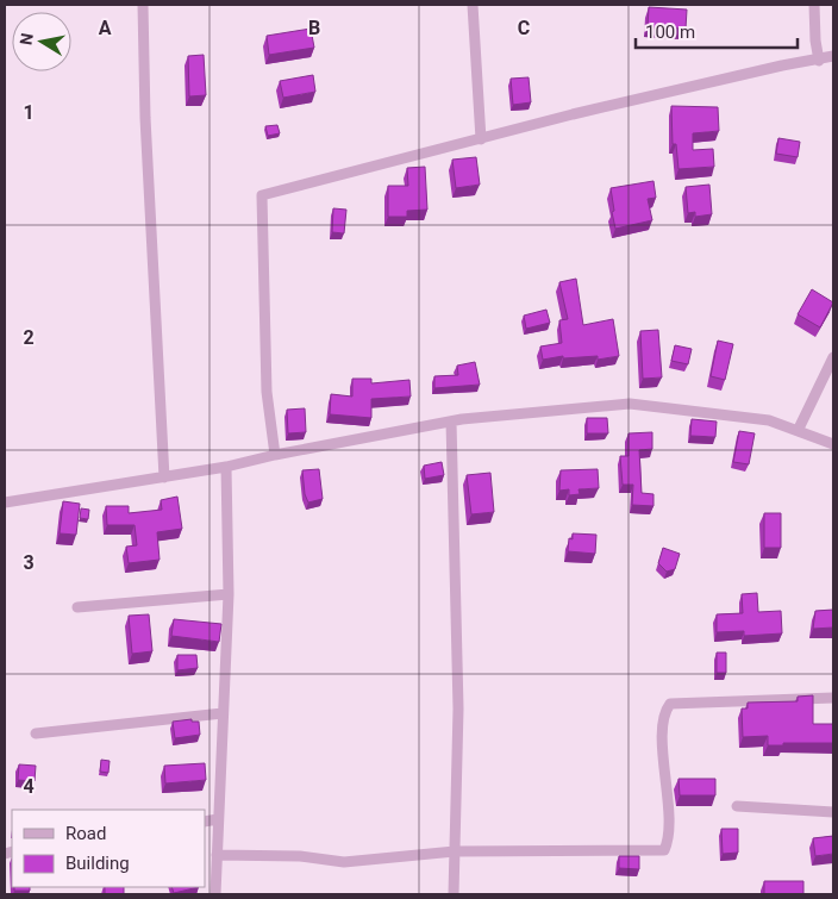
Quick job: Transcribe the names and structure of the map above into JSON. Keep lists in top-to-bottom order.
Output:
{
  "legend": ["Road", "Building"],
  "scale_bar": "100 m",
  "north": "left",
  "grid": {
    "columns": ["A", "B", "C"],
    "rows": [
      "1",
      "2",
      "3",
      "4"
    ]
  }
}
